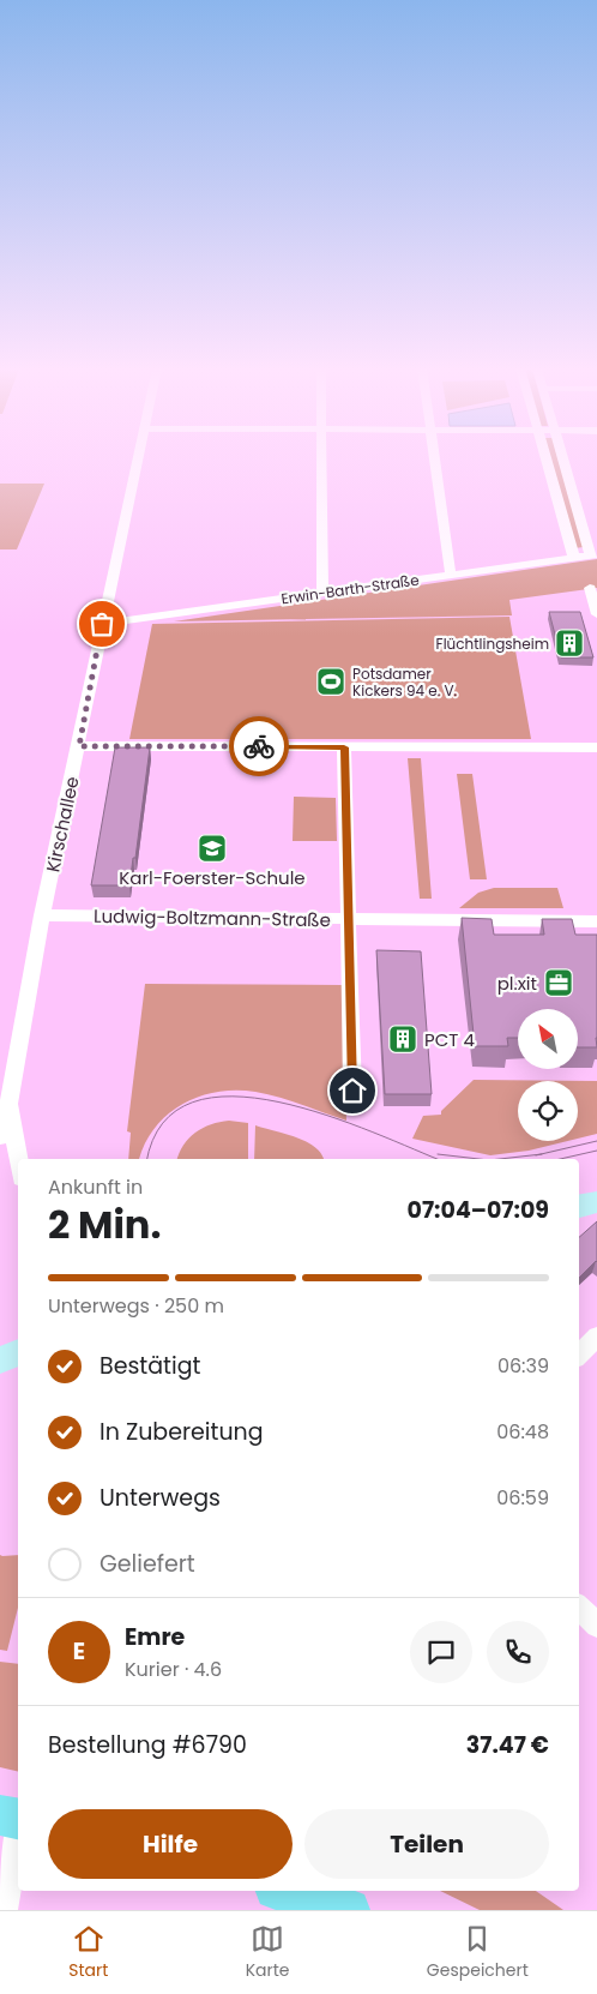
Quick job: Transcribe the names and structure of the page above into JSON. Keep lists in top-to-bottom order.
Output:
{
  "streets": {
    "street": ["Erwin-Barth-Straße", "Kirschallee", "Ludwig-Boltzmann-Straße"]
  },
  "crossings": [
    ["Erwin-Barth-Straße", "Kirschallee"],
    ["Kirschallee", "Ludwig-Boltzmann-Straße"]
  ],
  "places": {
    "building": ["Flüchtlingsheim", "PCT 4"],
    "sports": ["Potsdamer Kickers 94 e. V."],
    "school or university": ["Karl-Foerster-Schule"],
    "office": ["pl.xit"]
  },
  "north": "top left",
  "page": {
    "heading": ["2 Min.", "Ankunft in", "07:04–07:09"],
    "panel": [
      "Emre",
      "Kurier · 4.6",
      "Bestellung #6790",
      "37.47 €"
    ],
    "bar": "Unterwegs · 250 m",
    "list": [
      ["Bestätigt", "06:39"],
      ["In Zubereitung", "06:48"],
      ["Unterwegs", "06:59"],
      "Geliefert"
    ],
    "round": "E",
    "buttons": ["Hilfe", "Teilen"],
    "tabs": ["Start", "Karte", "Gespeichert"]
  }
}
